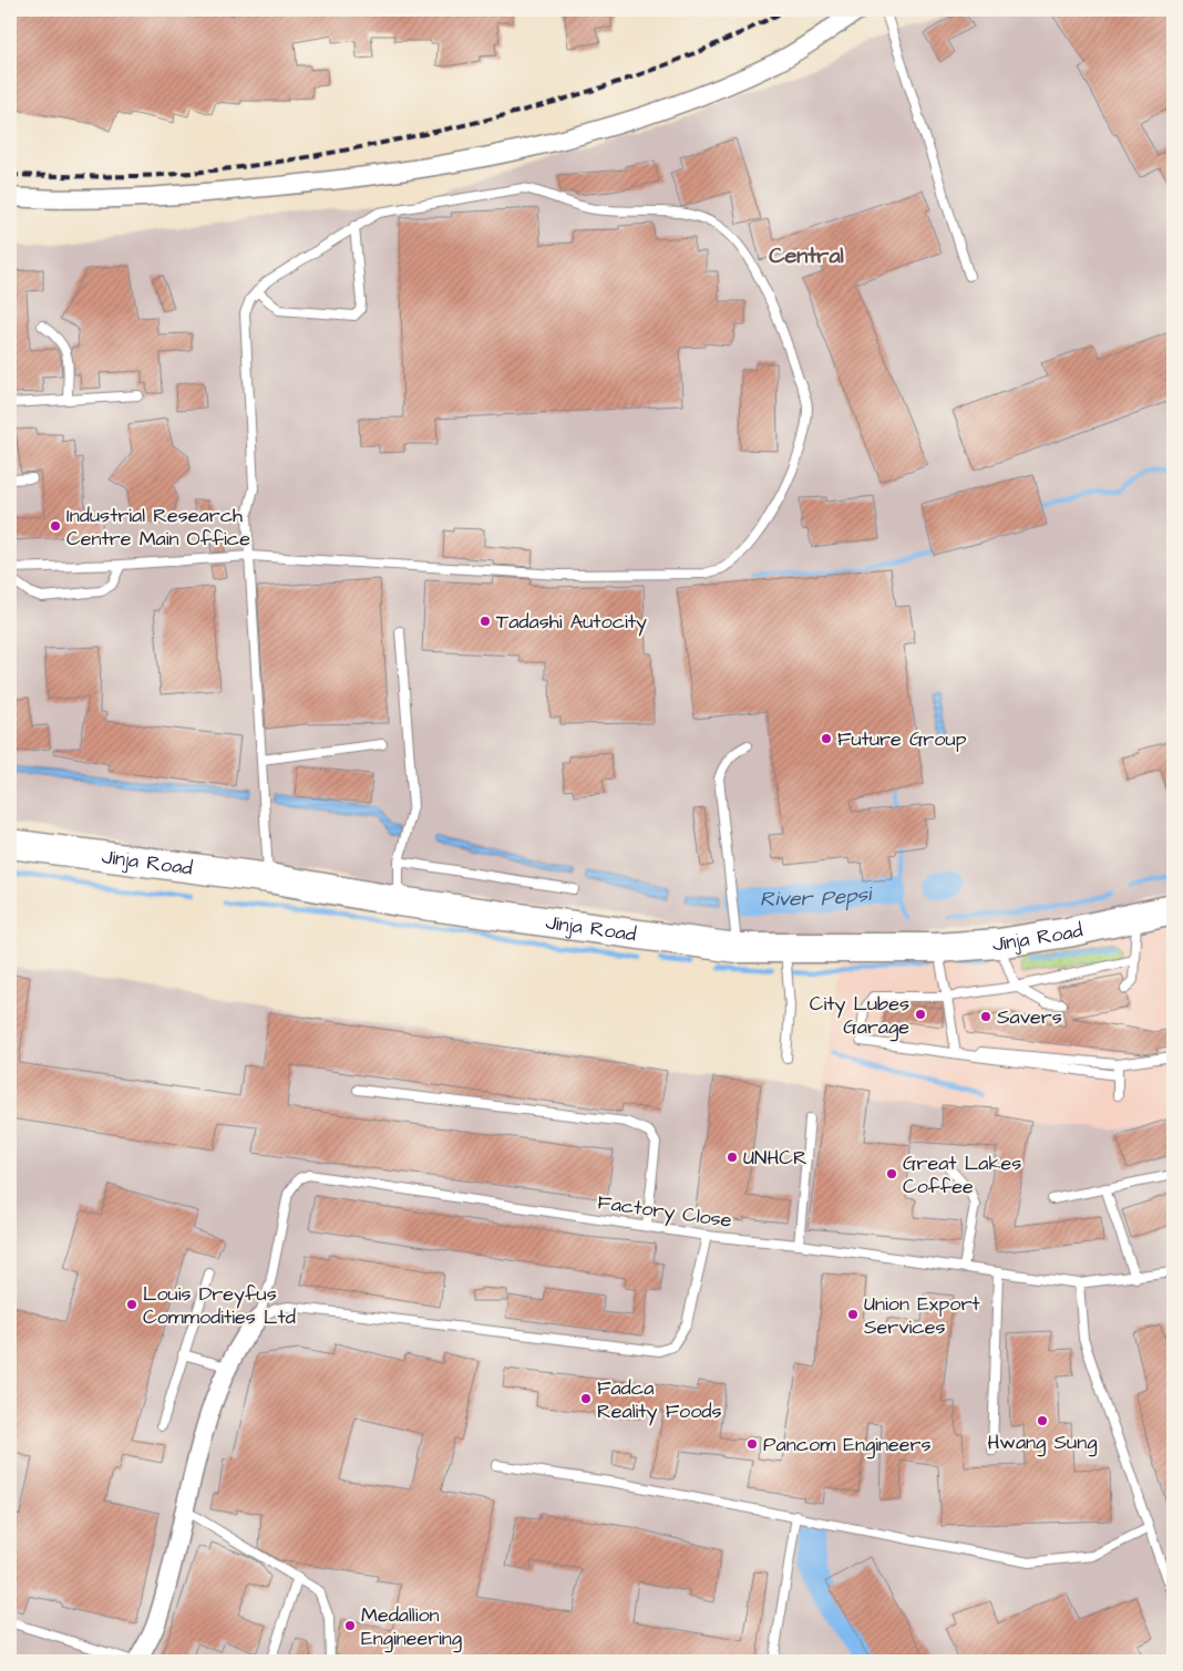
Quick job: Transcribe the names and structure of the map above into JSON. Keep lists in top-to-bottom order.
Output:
{
  "streets": {
    "highway": ["Jinja Road"],
    "lane": ["Factory Close"]
  },
  "districts": ["Central"],
  "water": ["River Pepsi"],
  "places": [
    "Industrial Research Centre Main Office",
    "Tadashi Autocity",
    "Future Group",
    "City Lubes Garage",
    "Savers",
    "UNHCR",
    "Great Lakes Coffee",
    "Louis Dreyfus Commodities Ltd",
    "Union Export Services",
    "Fadca Reality Foods",
    "Hwang Sung",
    "Pancom Engineers",
    "Medallion Engineering"
  ]
}
